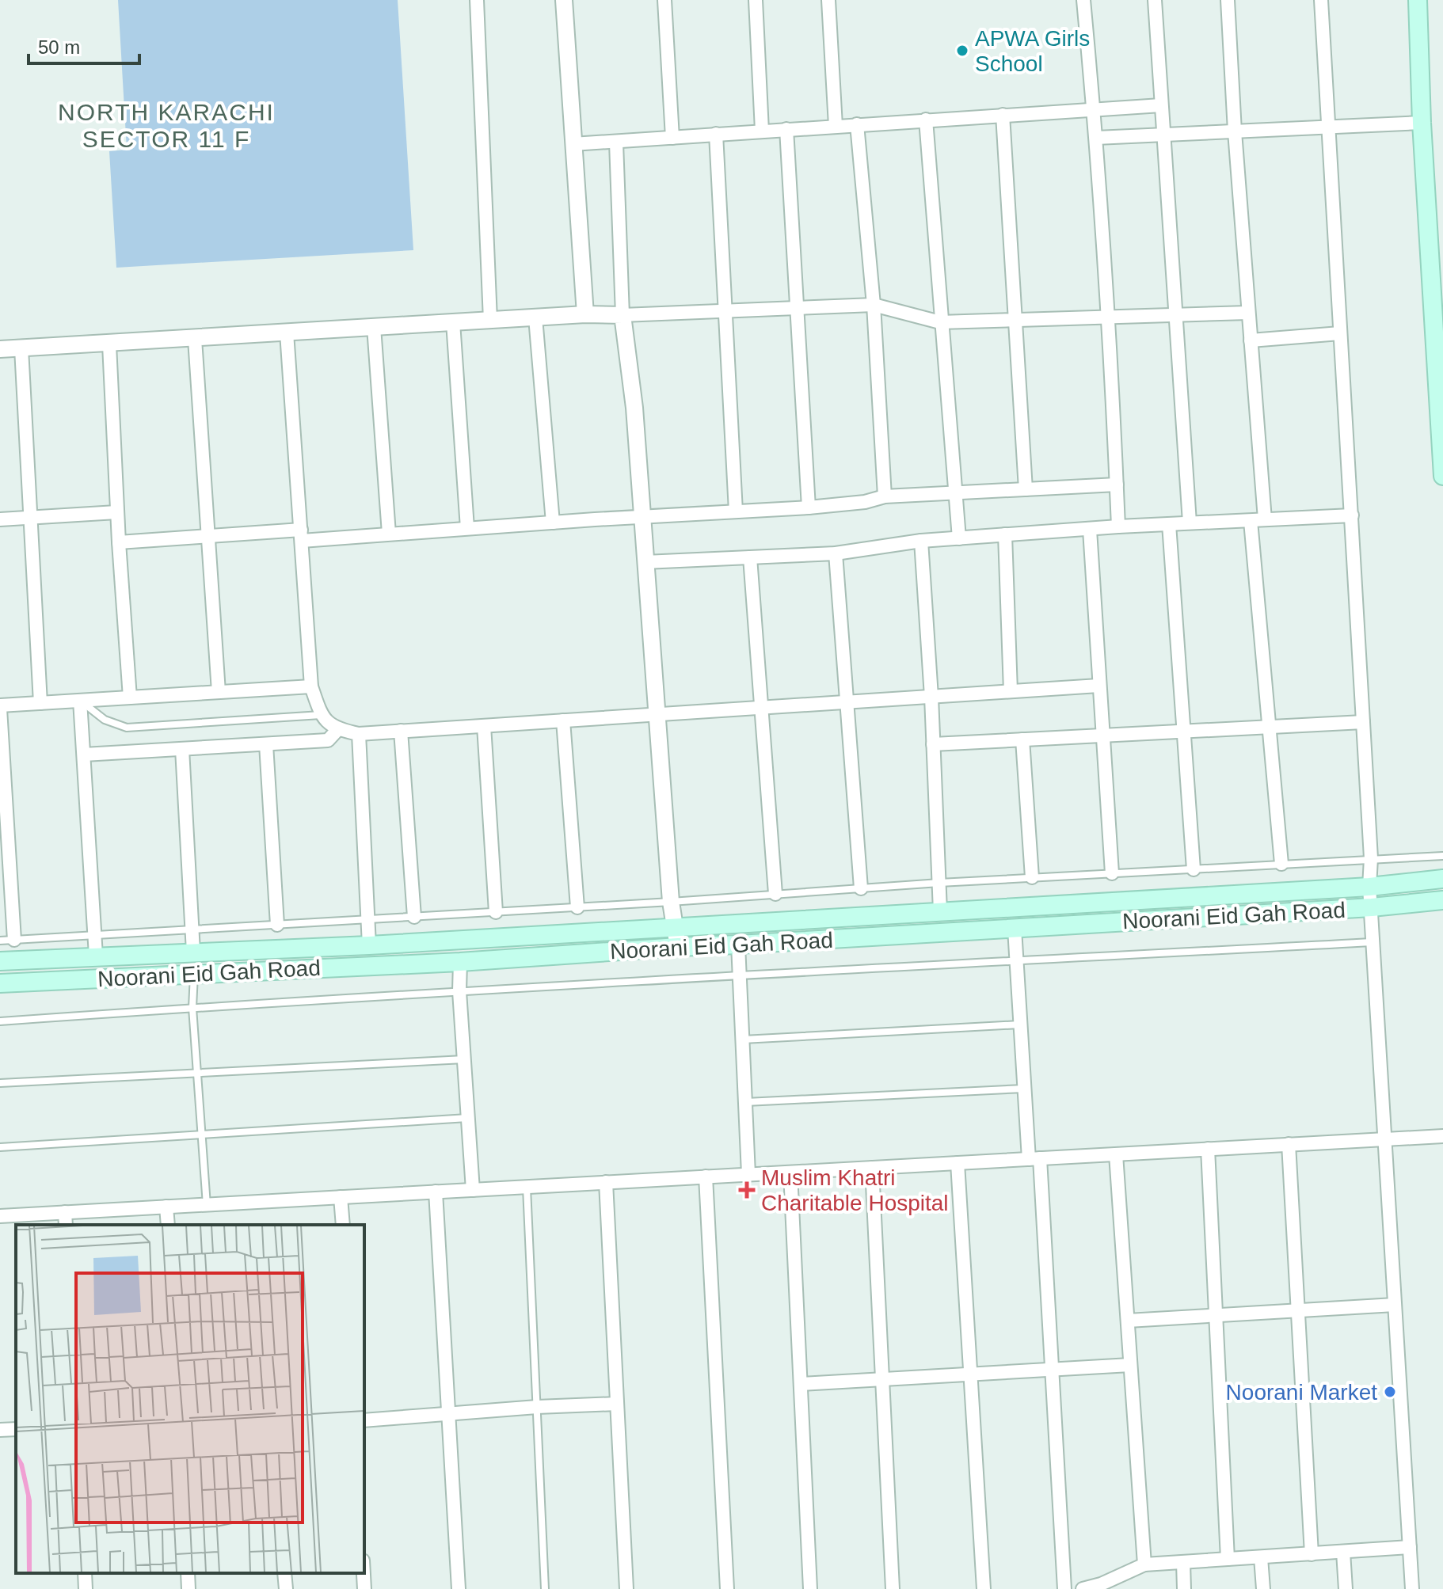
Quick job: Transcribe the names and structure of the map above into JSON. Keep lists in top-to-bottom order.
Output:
{
  "streets": {
    "main road": ["Noorani Eid Gah Road"]
  },
  "districts": ["NORTH KARACHI SECTOR 11 F"],
  "places": {
    "other": ["APWA Girls School", "Noorani Market"],
    "health": ["Muslim Khatri Charitable Hospital"]
  },
  "scale_bar": "50 m"
}
